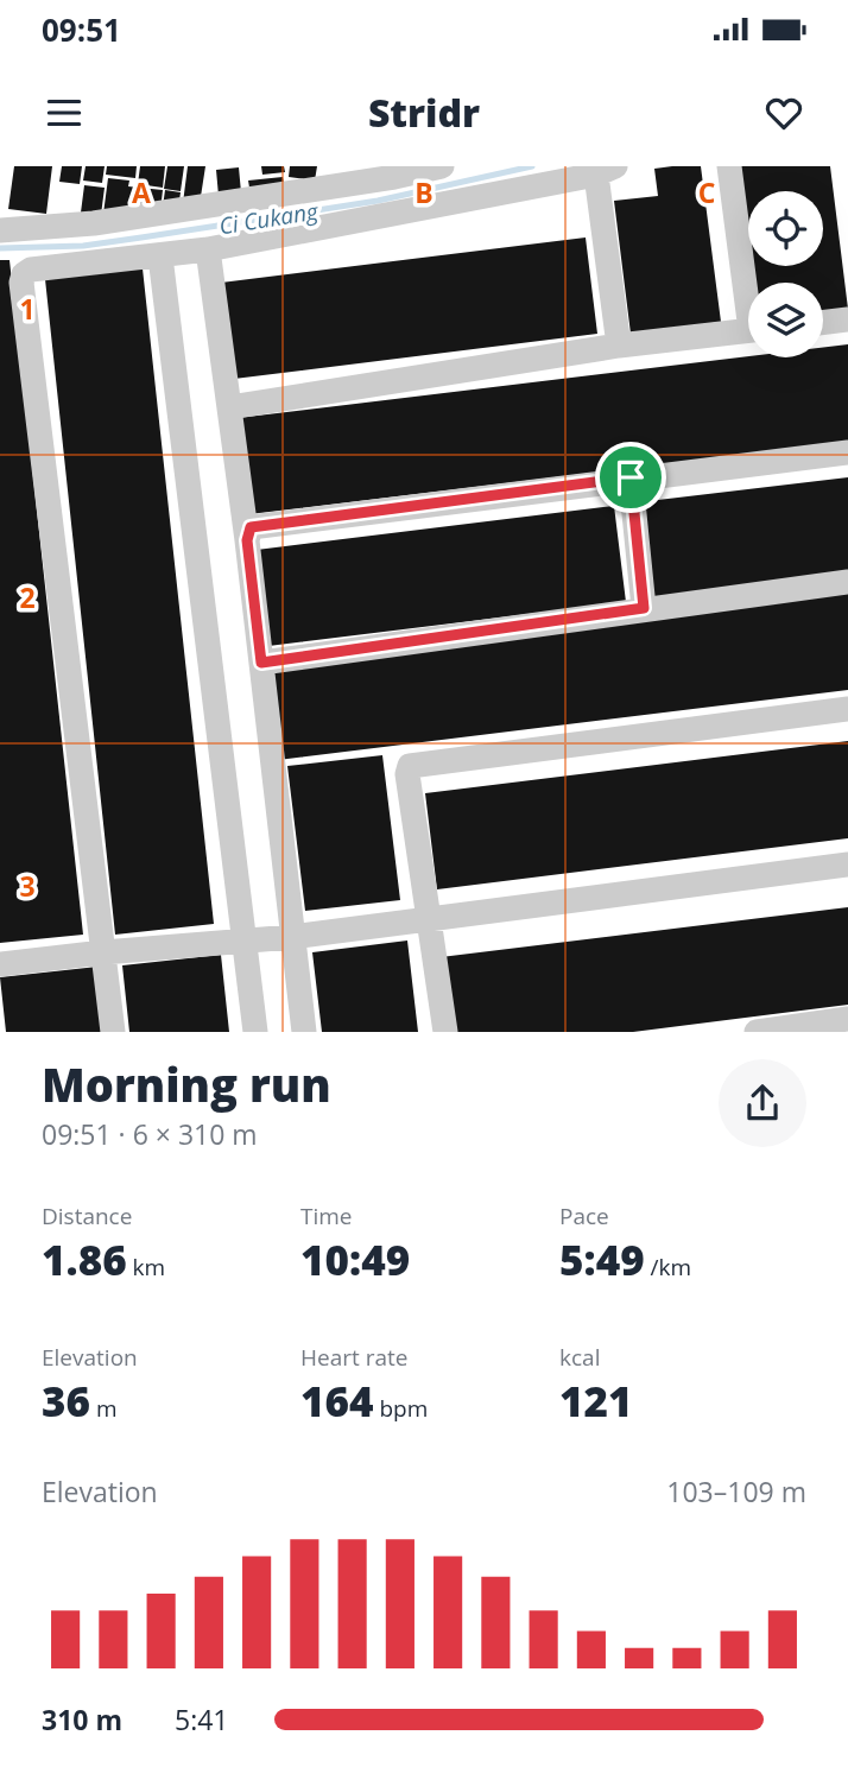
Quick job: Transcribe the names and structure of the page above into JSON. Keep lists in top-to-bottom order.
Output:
{
  "water": ["Ci Cukang"],
  "page": {
    "status": "09:51",
    "header": "Stridr",
    "heading": ["Morning run", "09:51 · 6 × 310 m"],
    "stats": [
      ["Distance", "1.86 km"],
      ["Time", "10:49"],
      ["Pace", "5:49 /km"],
      ["Elevation", "36 m"],
      ["Heart rate", "164 bpm"],
      ["kcal", "121"]
    ],
    "chart": ["Elevation", "103–109 m"],
    "list": [
      {
        "name": "310 m",
        "note": "5:41"
      }
    ]
  },
  "grid": {
    "columns": ["A", "B", "C"],
    "rows": ["1", "2", "3"]
  }
}
